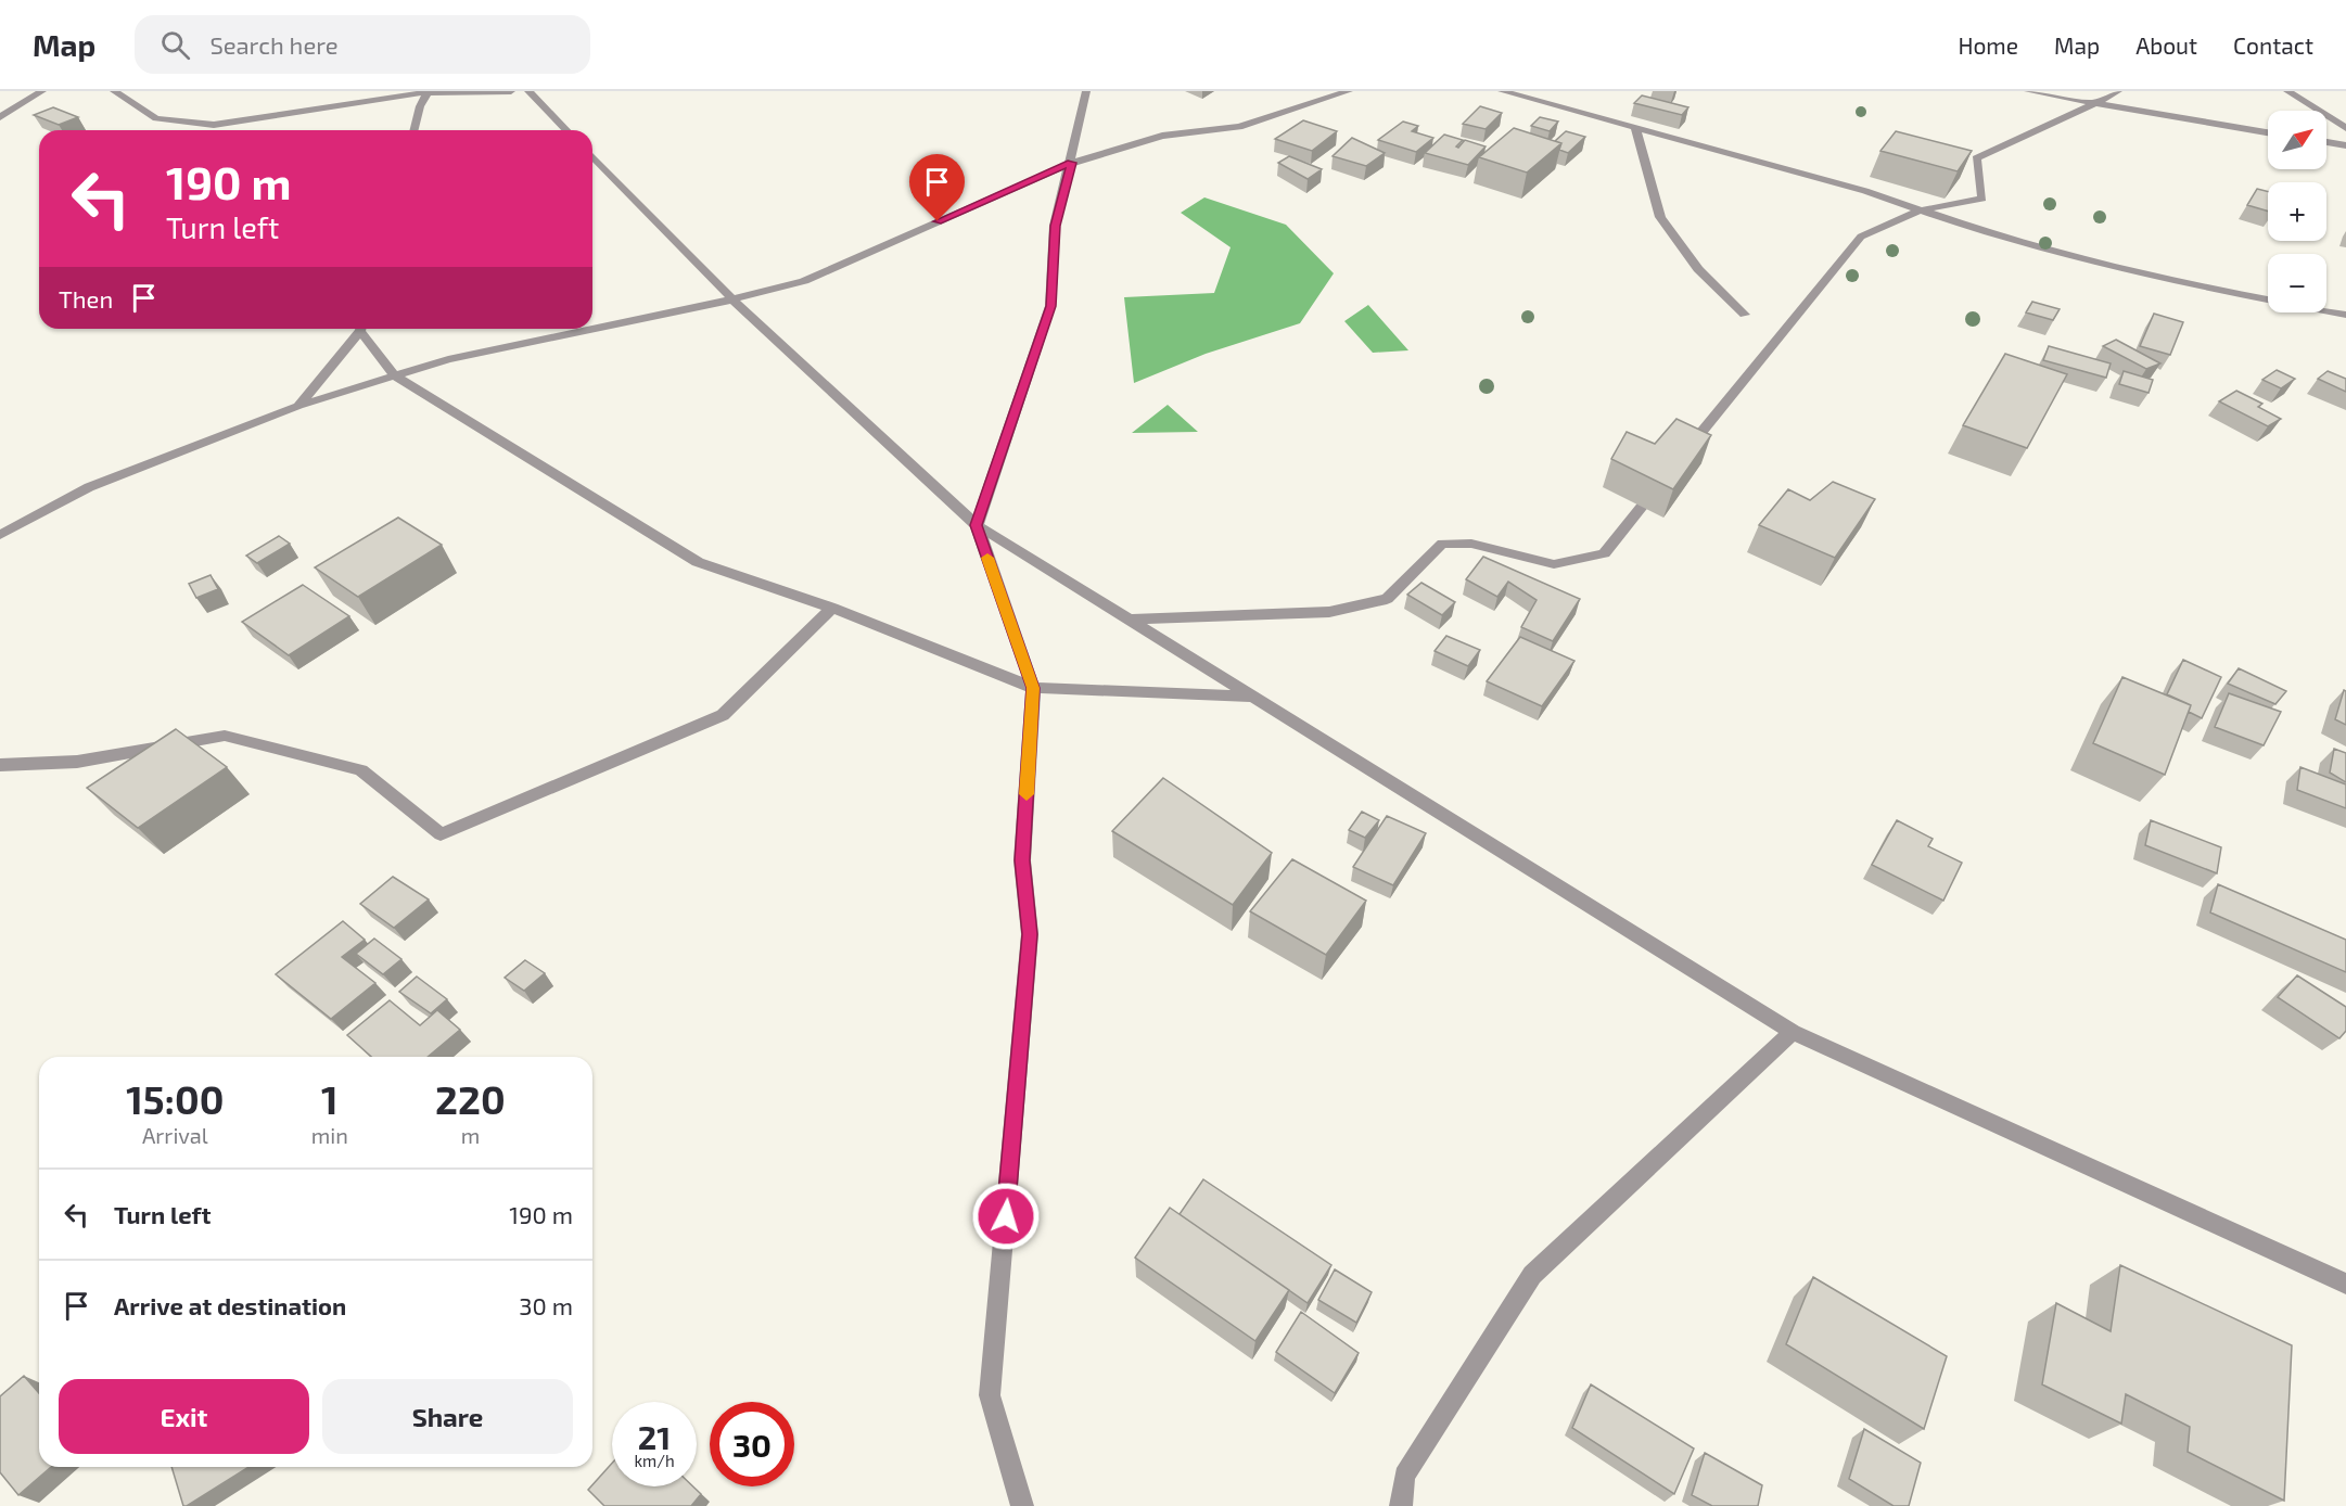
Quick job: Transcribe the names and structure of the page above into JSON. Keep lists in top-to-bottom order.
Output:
{
  "north": "top right",
  "page": {
    "header": "Map",
    "search": "Search here",
    "nav": [
      "Home",
      "Map",
      "About",
      "Contact"
    ],
    "map_buttons": ["+", "−"],
    "turn": ["190 m", "Turn left"],
    "then": "Then",
    "eta": [
      "15:00",
      "Arrival",
      "1",
      "min",
      "220",
      "m"
    ],
    "list": [
      {
        "name": "Turn left",
        "value": "190 m"
      },
      {
        "name": "Arrive at destination",
        "value": "30 m"
      }
    ],
    "buttons": ["Exit", "Share"],
    "speed": "21 km/h",
    "limit": "30"
  }
}
